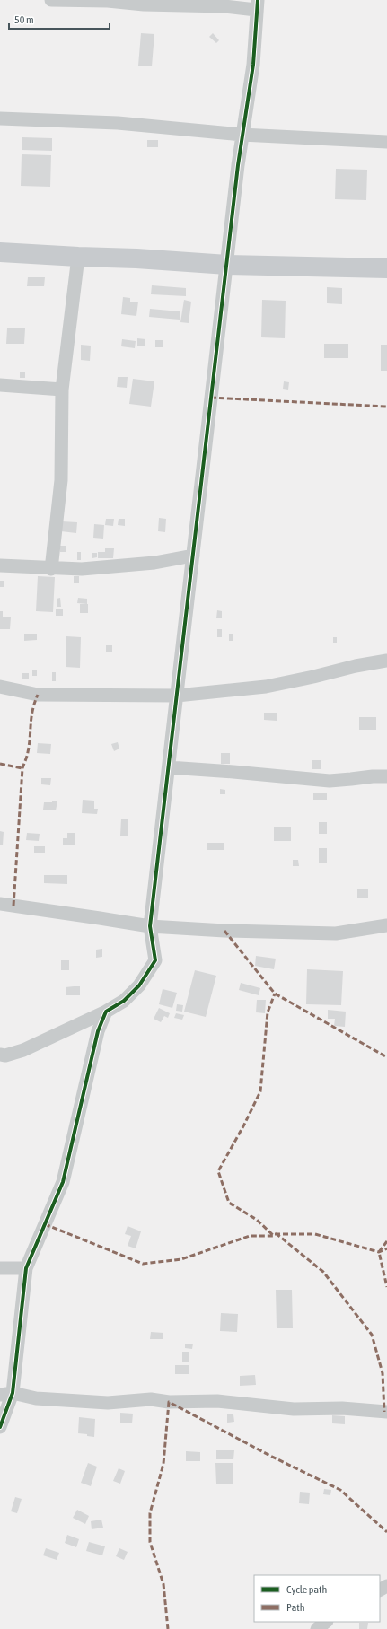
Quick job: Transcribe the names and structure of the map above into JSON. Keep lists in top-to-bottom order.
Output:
{
  "legend": ["Cycle path", "Path"],
  "scale_bar": "50 m"
}
